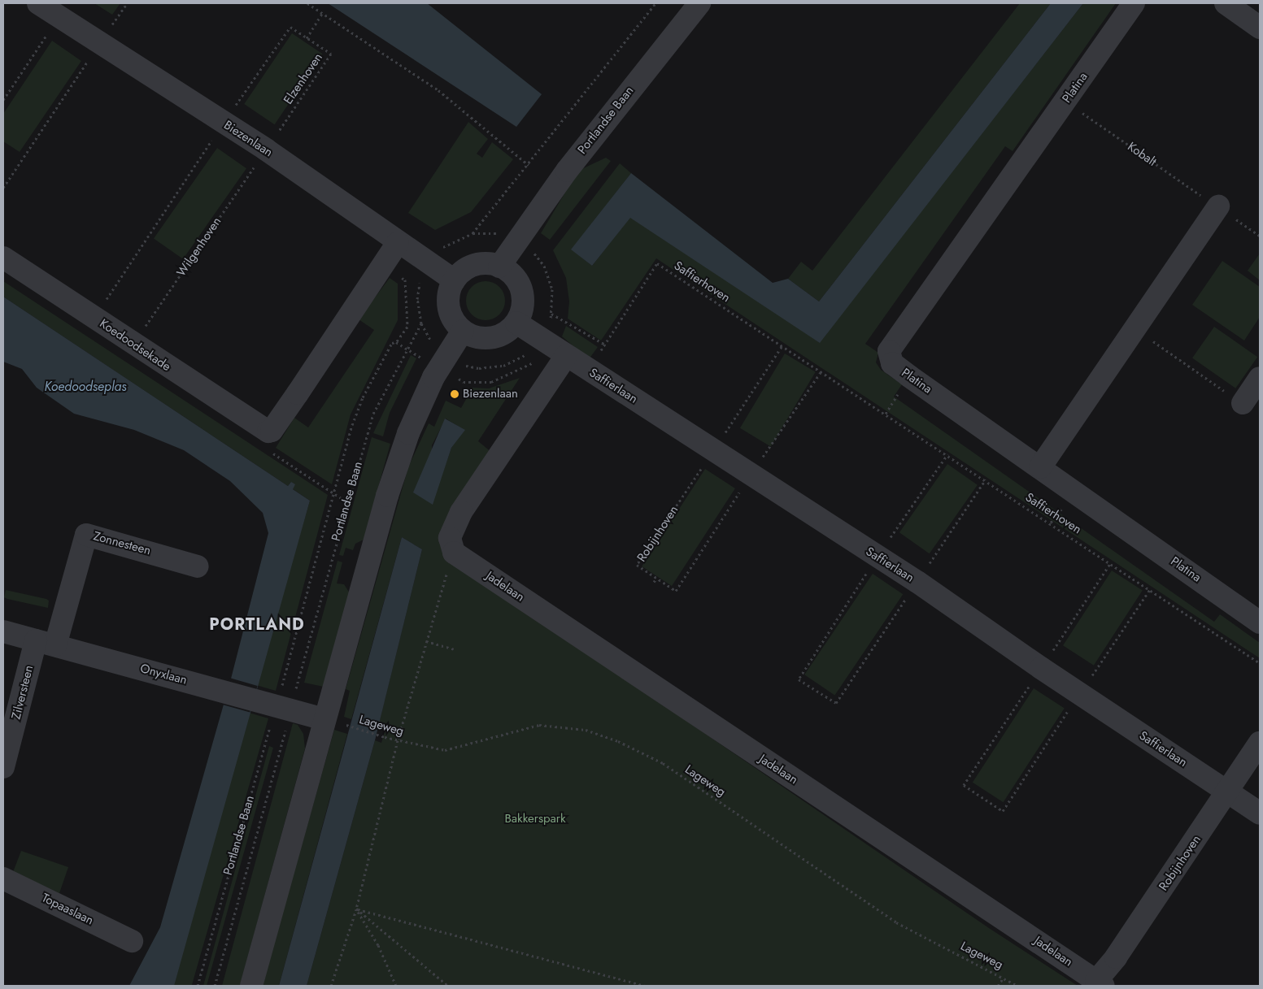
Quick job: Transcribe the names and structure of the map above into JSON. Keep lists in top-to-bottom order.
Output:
{
  "streets": {
    "street": [
      "Platina",
      "Portlandse Baan",
      "Biezenlaan",
      "Koedoodsekade",
      "Saffierlaan",
      "Robijnhoven",
      "Zonnesteen",
      "Jadelaan",
      "Onyxlaan",
      "Zilversteen",
      "Topaaslaan"
    ],
    "path": [
      "Elzenhoven",
      "Kobalt",
      "Wilgenhoven",
      "Saffierhoven",
      "Lageweg"
    ]
  },
  "crossings": [
    ["Elzenhoven", "Biezenlaan"],
    ["Elzenhoven", "Wilgenhoven"],
    ["Platina", "Kobalt"],
    ["Portlandse Baan", "Biezenlaan"],
    ["Portlandse Baan", "Saffierlaan"],
    ["Portlandse Baan", "Onyxlaan"],
    ["Biezenlaan", "Wilgenhoven"],
    ["Biezenlaan", "Koedoodsekade"],
    ["Biezenlaan", "Saffierlaan"],
    ["Wilgenhoven", "Koedoodsekade"],
    ["Saffierhoven", "Saffierlaan"],
    ["Saffierlaan", "Robijnhoven"],
    ["Robijnhoven", "Jadelaan"],
    ["Zonnesteen", "Onyxlaan"],
    ["Zonnesteen", "Zilversteen"],
    ["Onyxlaan", "Zilversteen"]
  ],
  "districts": ["PORTLAND"],
  "water": ["Koedoodseplas"],
  "parks": ["Bakkerspark"],
  "places": ["Biezenlaan"]
}
